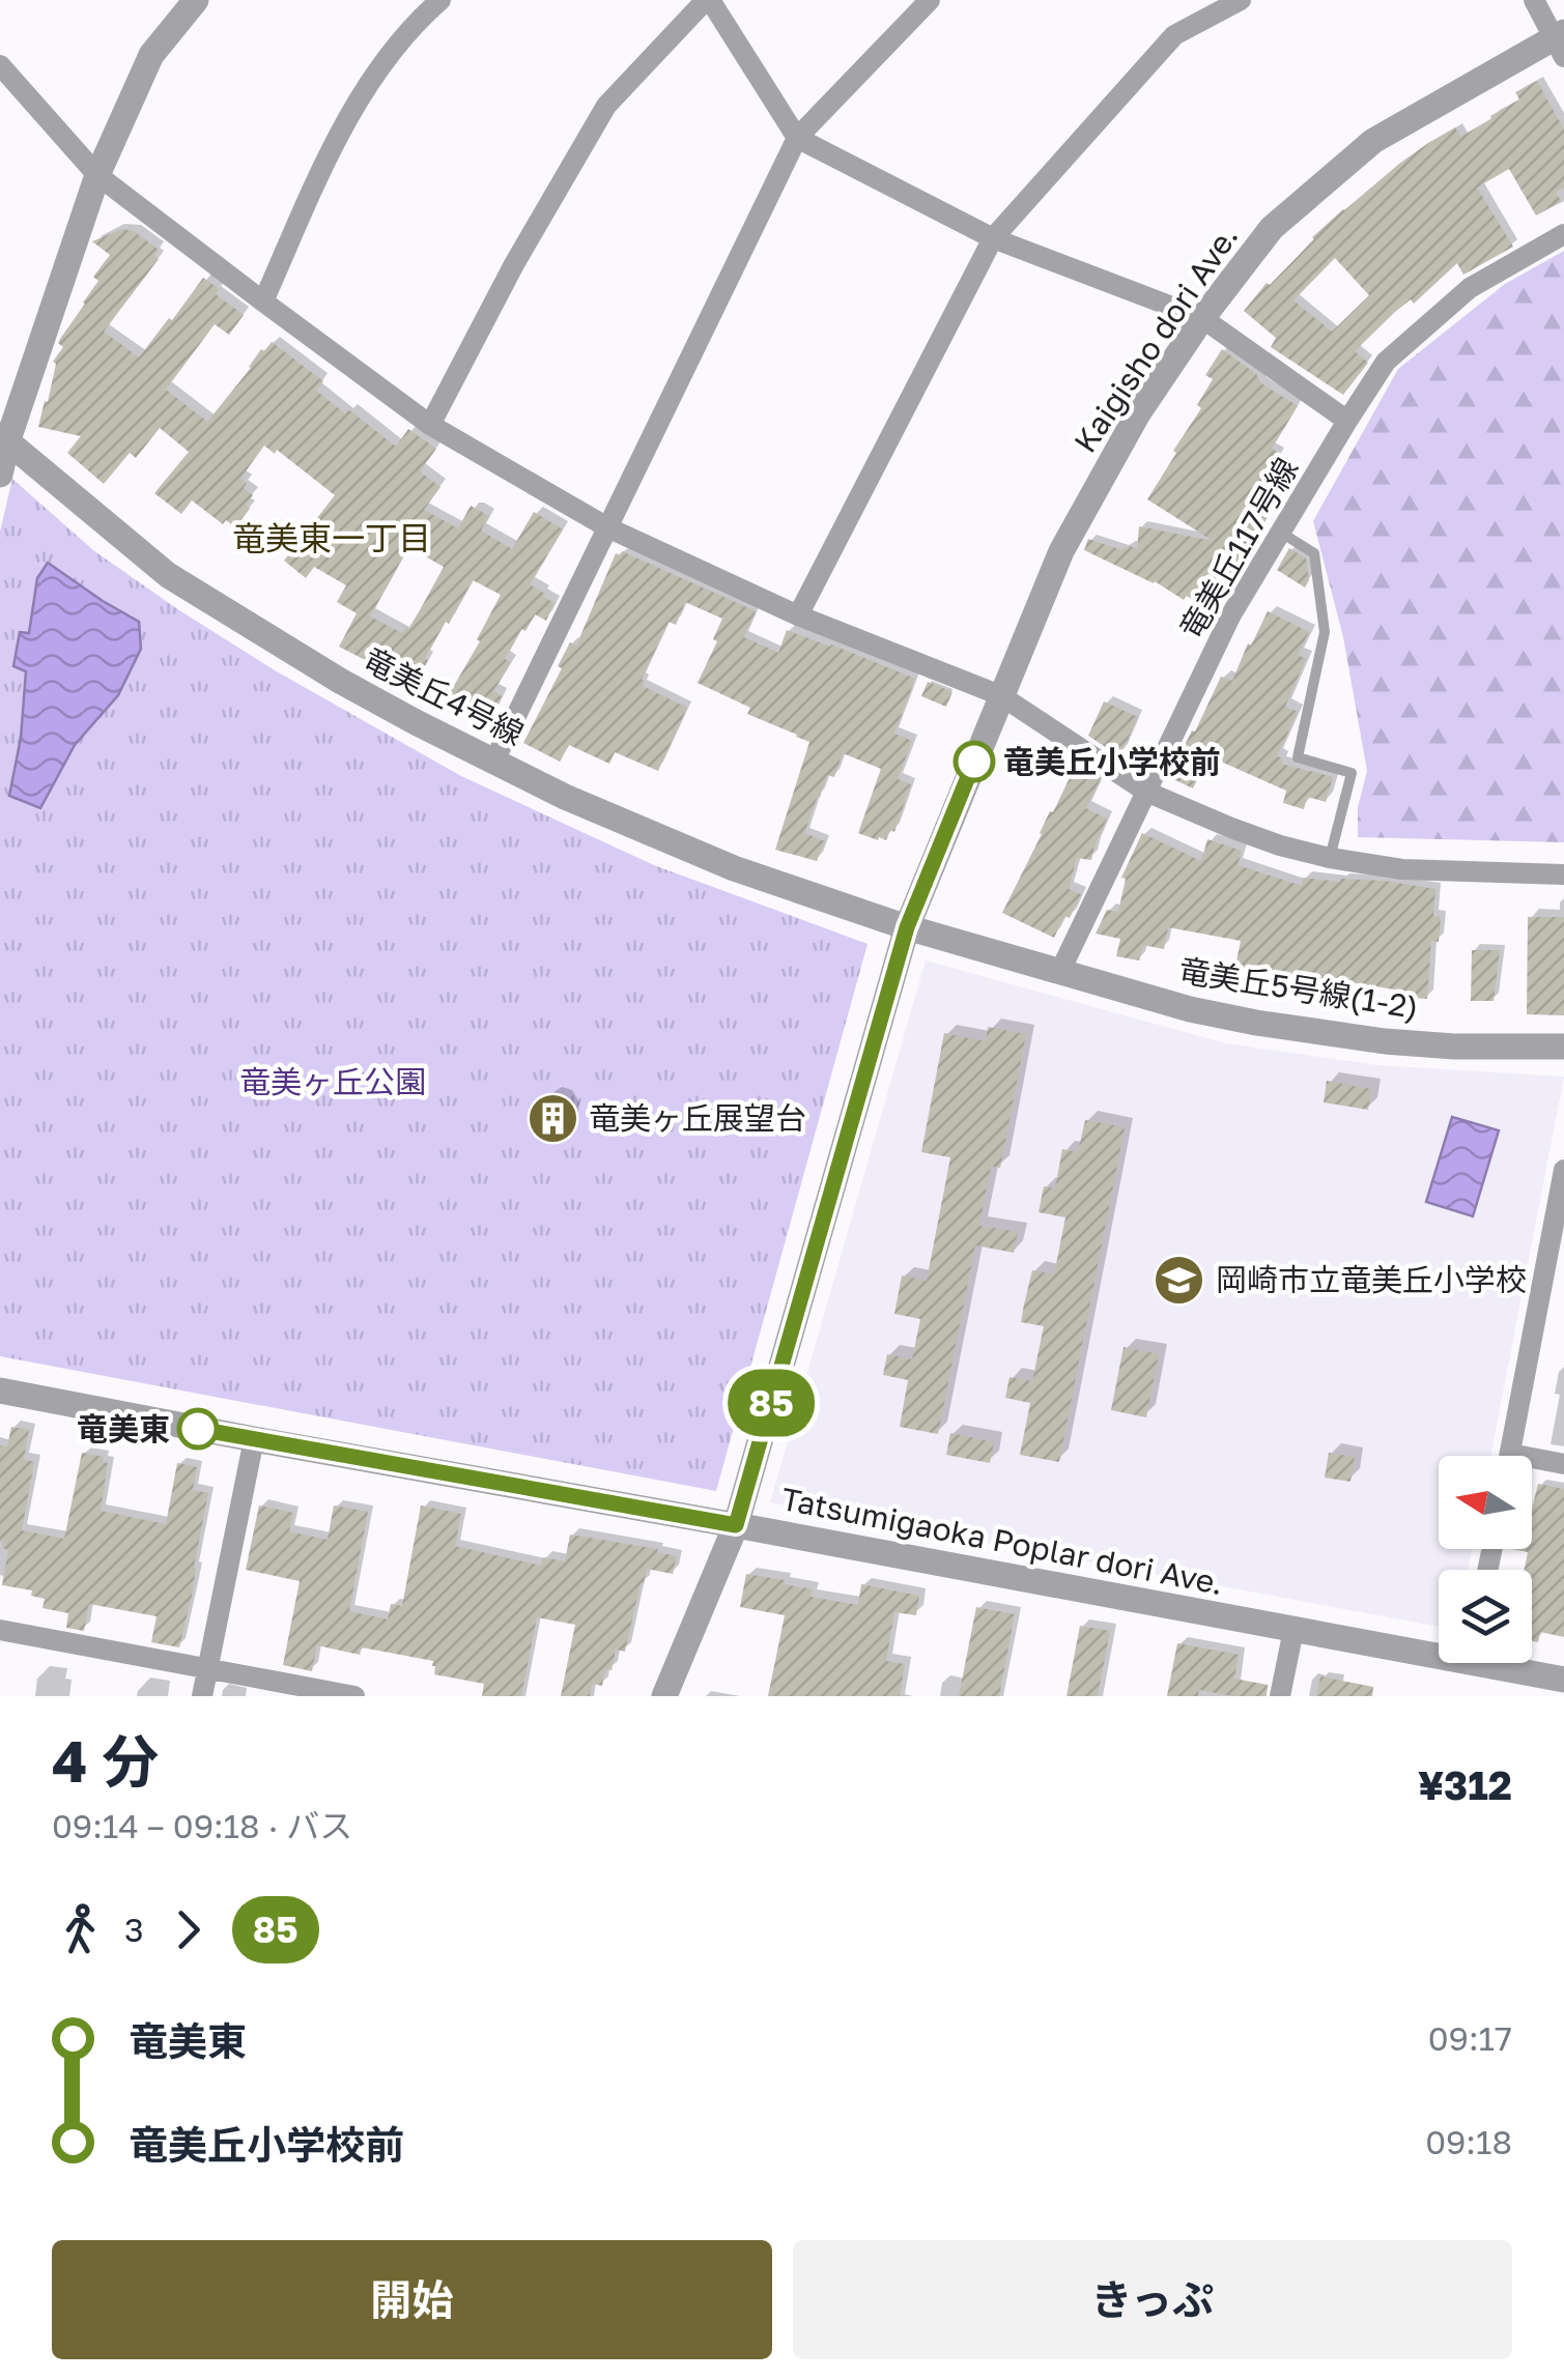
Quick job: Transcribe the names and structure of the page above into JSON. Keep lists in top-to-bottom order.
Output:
{
  "streets": {
    "street": [
      "Kaigisho dori Ave.",
      "竜美丘117号線",
      "竜美丘4号線",
      "竜美丘5号線(1-2)",
      "Tatsumigaoka Poplar dori Ave."
    ]
  },
  "crossings": [
    ["Kaigisho dori Ave.", "竜美丘4号線"],
    ["Kaigisho dori Ave.", "竜美丘5号線(1-2)"],
    ["Kaigisho dori Ave.", "Tatsumigaoka Poplar dori Ave."],
    ["竜美丘117号線", "竜美丘5号線(1-2)"],
    ["竜美丘4号線", "竜美丘5号線(1-2)"]
  ],
  "districts": ["竜美東一丁目"],
  "parks": ["竜美ヶ丘公園"],
  "places": {
    "other": ["竜美丘小学校前", "竜美東"],
    "building": ["竜美ヶ丘展望台"],
    "school or university": ["岡崎市立竜美丘小学校"]
  },
  "lines": ["bus line 85"],
  "north": "left",
  "page": {
    "on_map": "85",
    "heading": ["4 分", "09:14 – 09:18 · バス", "¥312"],
    "legs": ["3", "85"],
    "list": [
      {
        "name": "竜美東",
        "value": "09:17"
      },
      {
        "name": "竜美丘小学校前",
        "value": "09:18"
      }
    ],
    "buttons": ["開始", "きっぷ"]
  }
}
